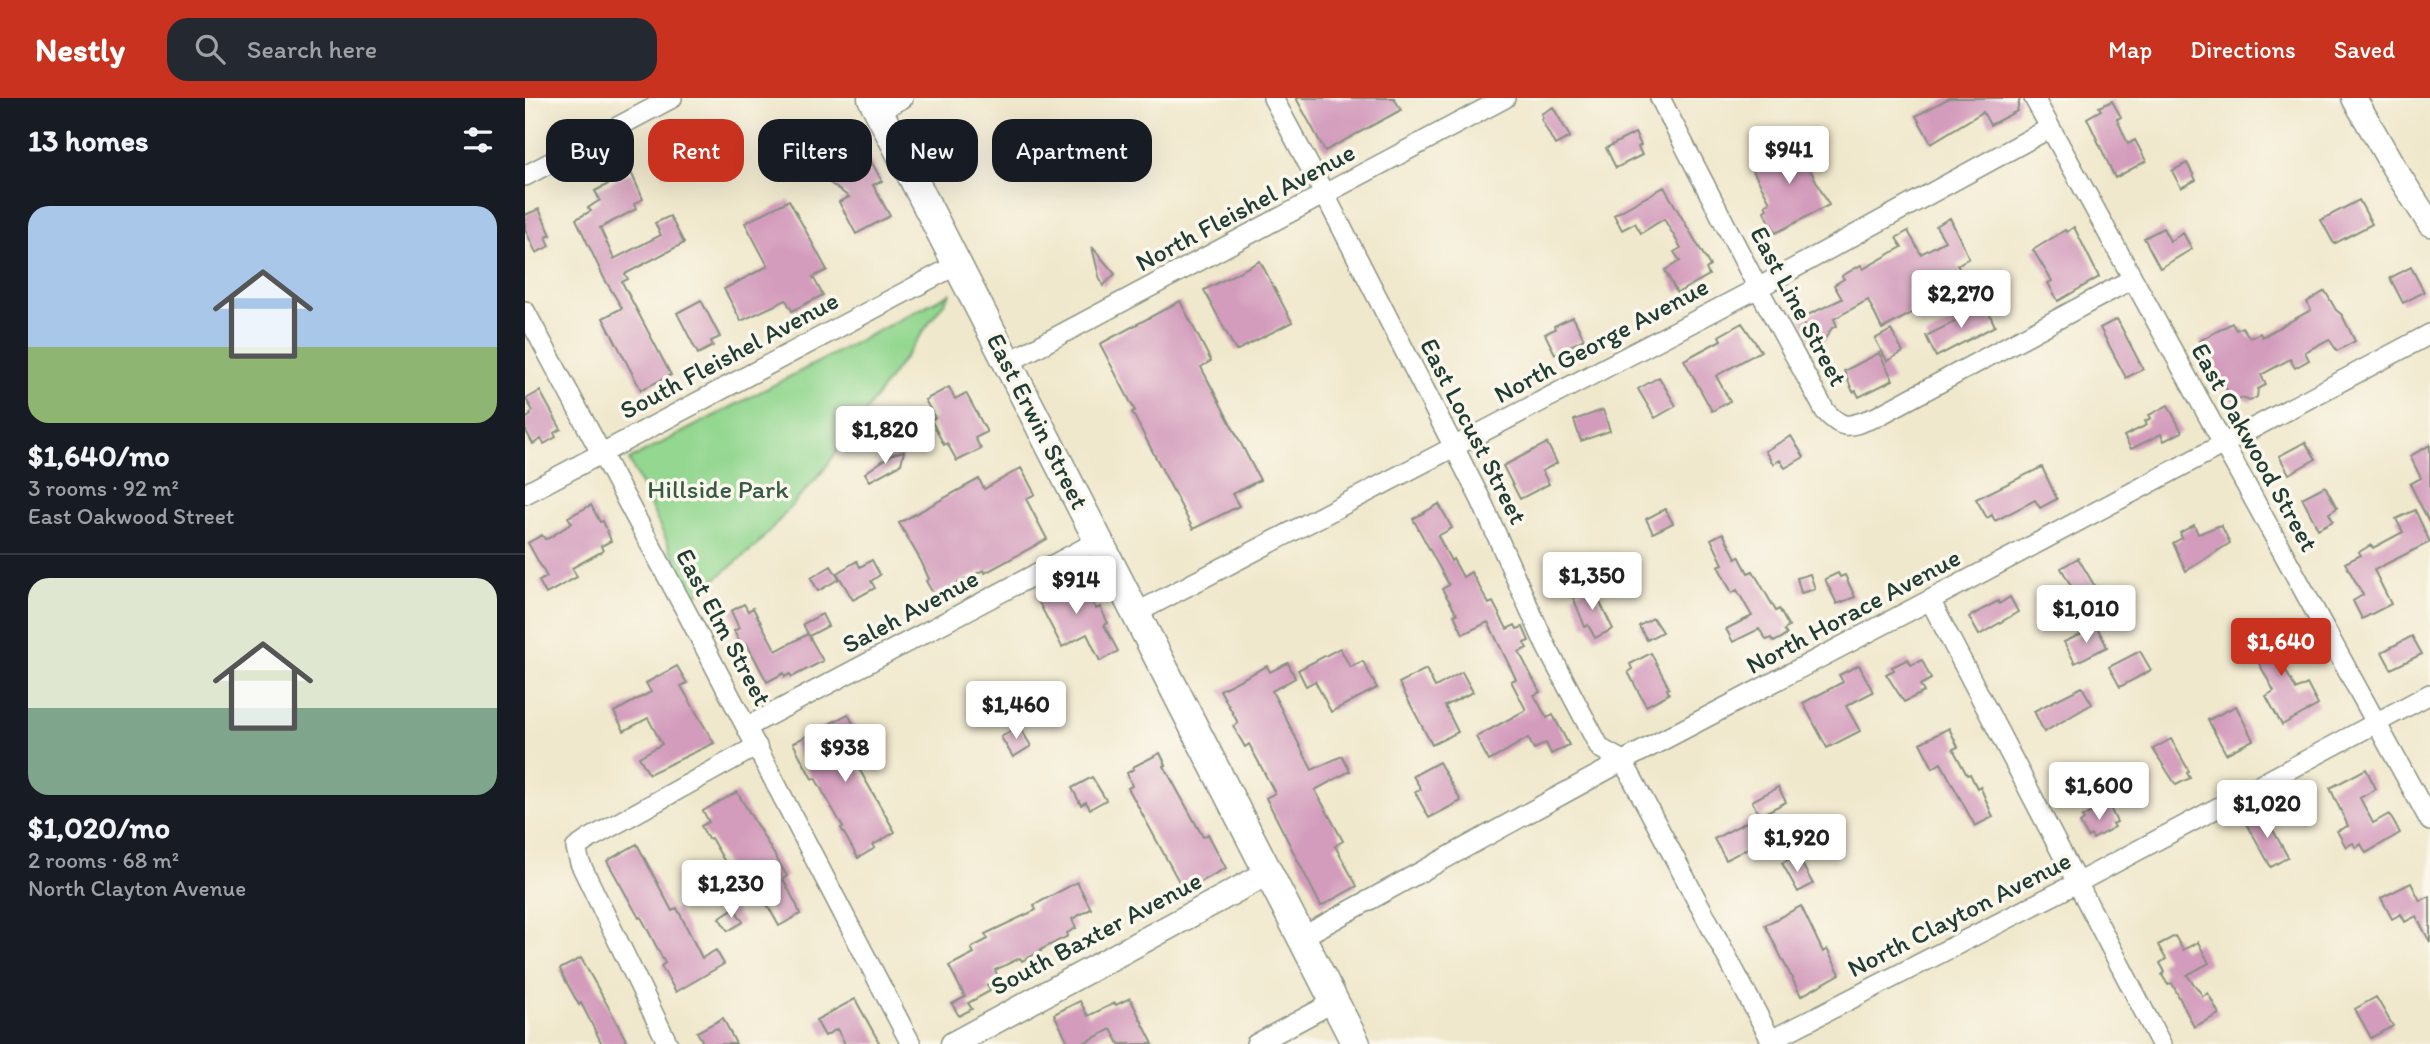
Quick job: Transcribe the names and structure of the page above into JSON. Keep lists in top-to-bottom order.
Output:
{
  "streets": {
    "main road": ["East Erwin Street"],
    "street": [
      "North Fleishel Avenue",
      "East Line Street",
      "North George Avenue",
      "South Fleishel Avenue",
      "East Locust Street",
      "East Oakwood Street",
      "Saleh Avenue",
      "North Horace Avenue",
      "East Elm Street",
      "North Clayton Avenue",
      "South Baxter Avenue"
    ]
  },
  "crossings": [
    ["North Fleishel Avenue", "East Erwin Street"],
    ["North Fleishel Avenue", "East Locust Street"],
    ["East Line Street", "North George Avenue"],
    ["East Line Street", "East Oakwood Street"],
    ["North George Avenue", "East Erwin Street"],
    ["North George Avenue", "East Locust Street"],
    ["North George Avenue", "East Oakwood Street"],
    ["South Fleishel Avenue", "East Erwin Street"],
    ["South Fleishel Avenue", "East Elm Street"],
    ["East Erwin Street", "Saleh Avenue"],
    ["East Erwin Street", "North Horace Avenue"],
    ["East Erwin Street", "South Baxter Avenue"],
    ["East Locust Street", "North Horace Avenue"],
    ["East Locust Street", "North Clayton Avenue"],
    ["East Oakwood Street", "North Horace Avenue"],
    ["East Oakwood Street", "North Clayton Avenue"],
    ["Saleh Avenue", "East Elm Street"]
  ],
  "parks": ["Hillside Park"],
  "page": {
    "header": "Nestly",
    "search": "Search here",
    "nav": ["Map", "Directions", "Saved"],
    "heading": "13 homes",
    "chip": [
      "Buy",
      "Rent",
      "Filters",
      "New",
      "Apartment"
    ],
    "price": [
      "$941",
      "$2,270",
      "$1,820",
      "$1,350",
      "$914",
      "$1,010",
      "$1,640",
      "$1,460",
      "$938",
      "$1,600",
      "$1,020",
      "$1,920",
      "$1,230"
    ],
    "list": [
      {
        "name": "$1,640/mo",
        "note": "3 rooms · 92 m² · East Oakwood Street"
      },
      {
        "name": "$1,020/mo",
        "note": "2 rooms · 68 m² · North Clayton Avenue"
      }
    ]
  }
}
